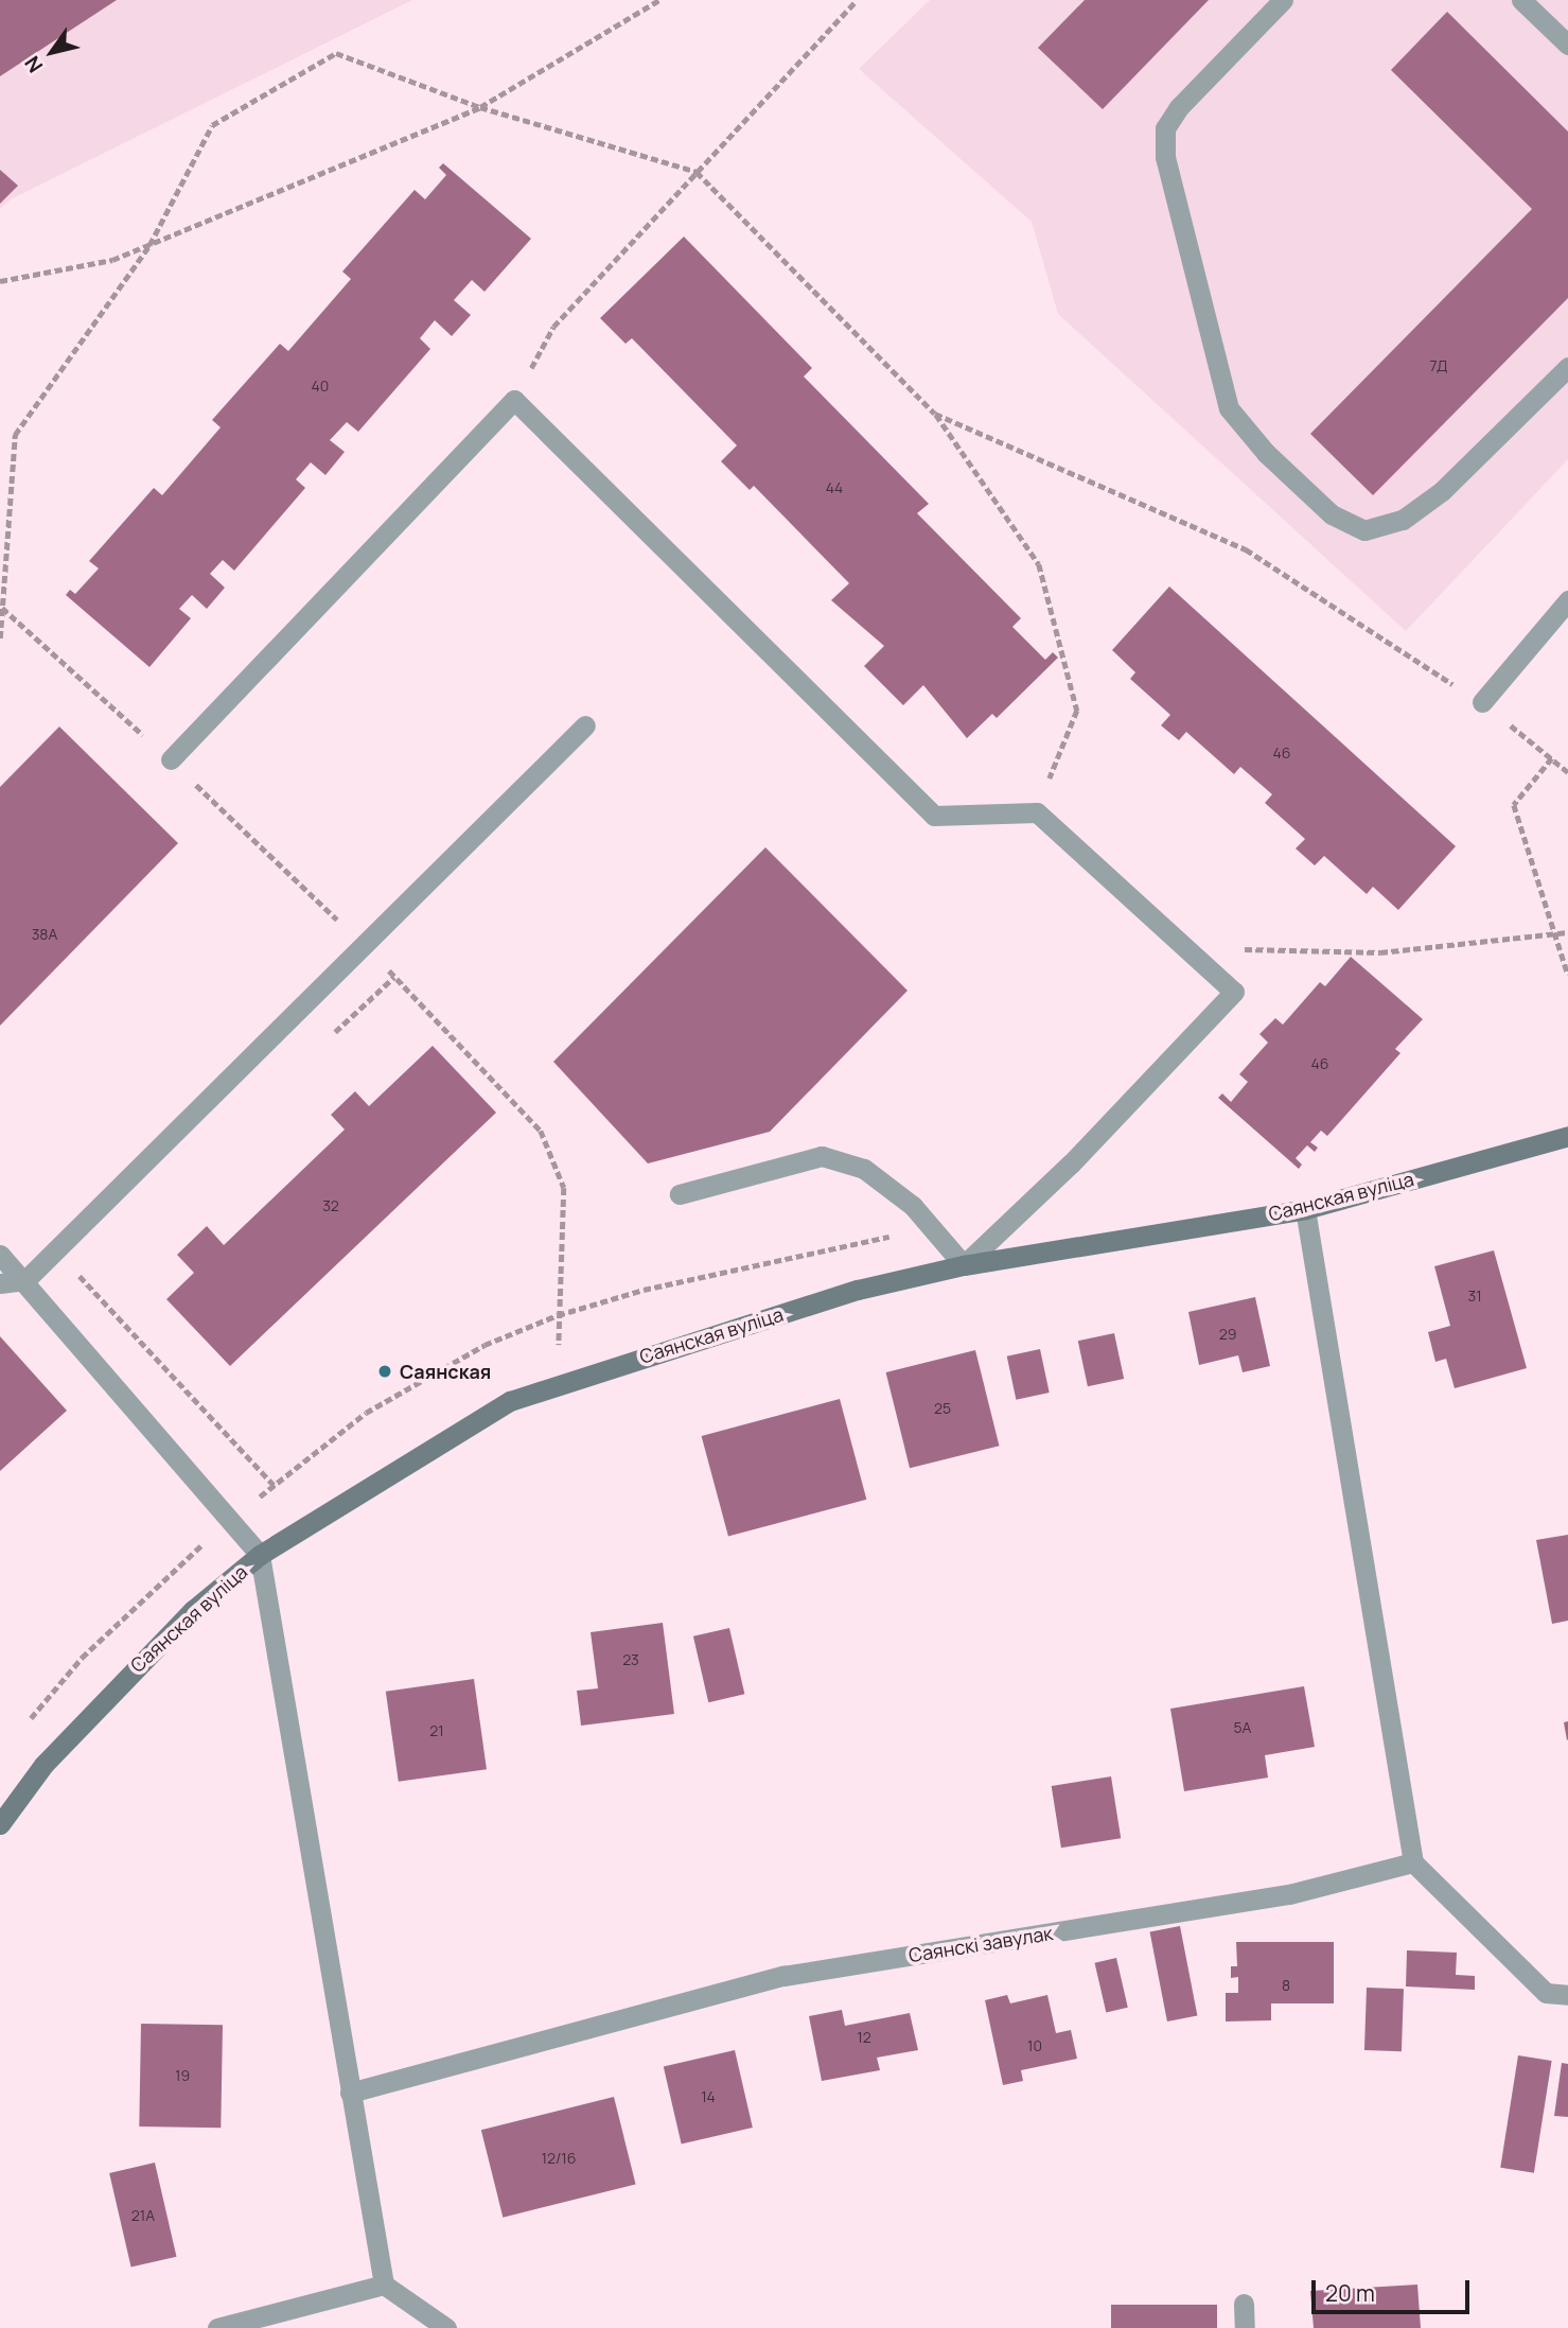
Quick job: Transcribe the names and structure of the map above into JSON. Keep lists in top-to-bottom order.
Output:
{
  "streets": {
    "main road": ["Саянская вуліца"],
    "street": ["Саянскі завулак"]
  },
  "places": ["Саянская"],
  "house_numbers": [
    "7Д",
    "40",
    "44",
    "46",
    "38А",
    "46",
    "32",
    "31",
    "29",
    "25",
    "23",
    "5А",
    "21",
    "8",
    "12",
    "10",
    "19",
    "14",
    "12/16",
    "21А"
  ],
  "scale_bar": "20 m",
  "north": "bottom left"
}
